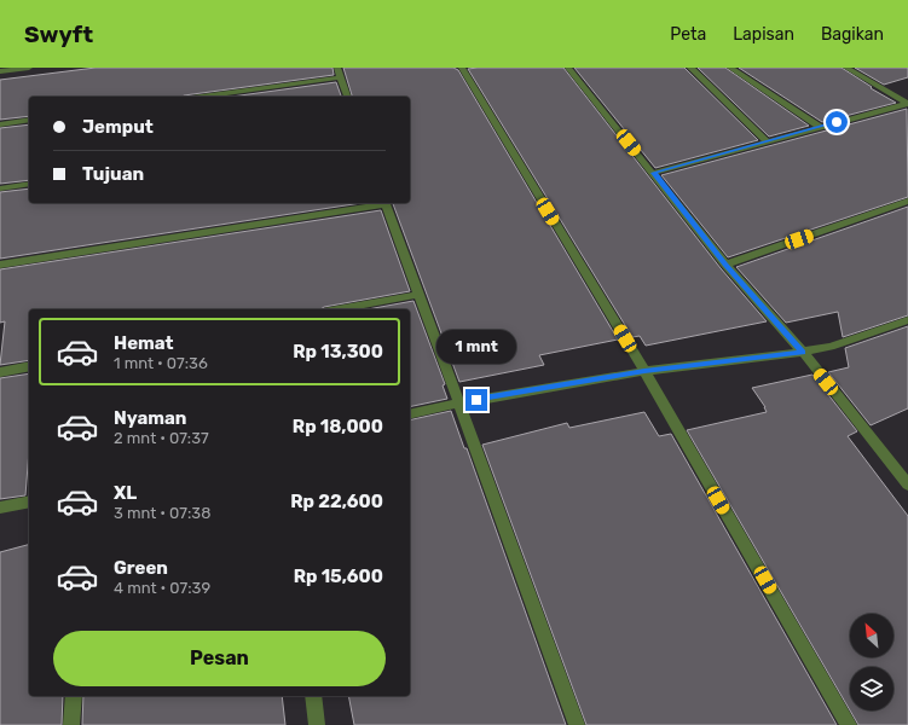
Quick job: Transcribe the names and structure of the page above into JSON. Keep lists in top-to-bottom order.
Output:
{
  "north": "top left",
  "page": {
    "header": "Swyft",
    "nav": ["Peta", "Lapisan", "Bagikan"],
    "banner": ["Jemput", "Tujuan"],
    "list": [
      {
        "name": "Hemat",
        "note": "1 mnt · 07:36",
        "value": "Rp 13,300"
      },
      {
        "name": "Nyaman",
        "note": "2 mnt · 07:37",
        "value": "Rp 18,000"
      },
      {
        "name": "XL",
        "note": "3 mnt · 07:38",
        "value": "Rp 22,600"
      },
      {
        "name": "Green",
        "note": "4 mnt · 07:39",
        "value": "Rp 15,600"
      }
    ],
    "bubble": "1 mnt",
    "buttons": "Pesan"
  }
}
